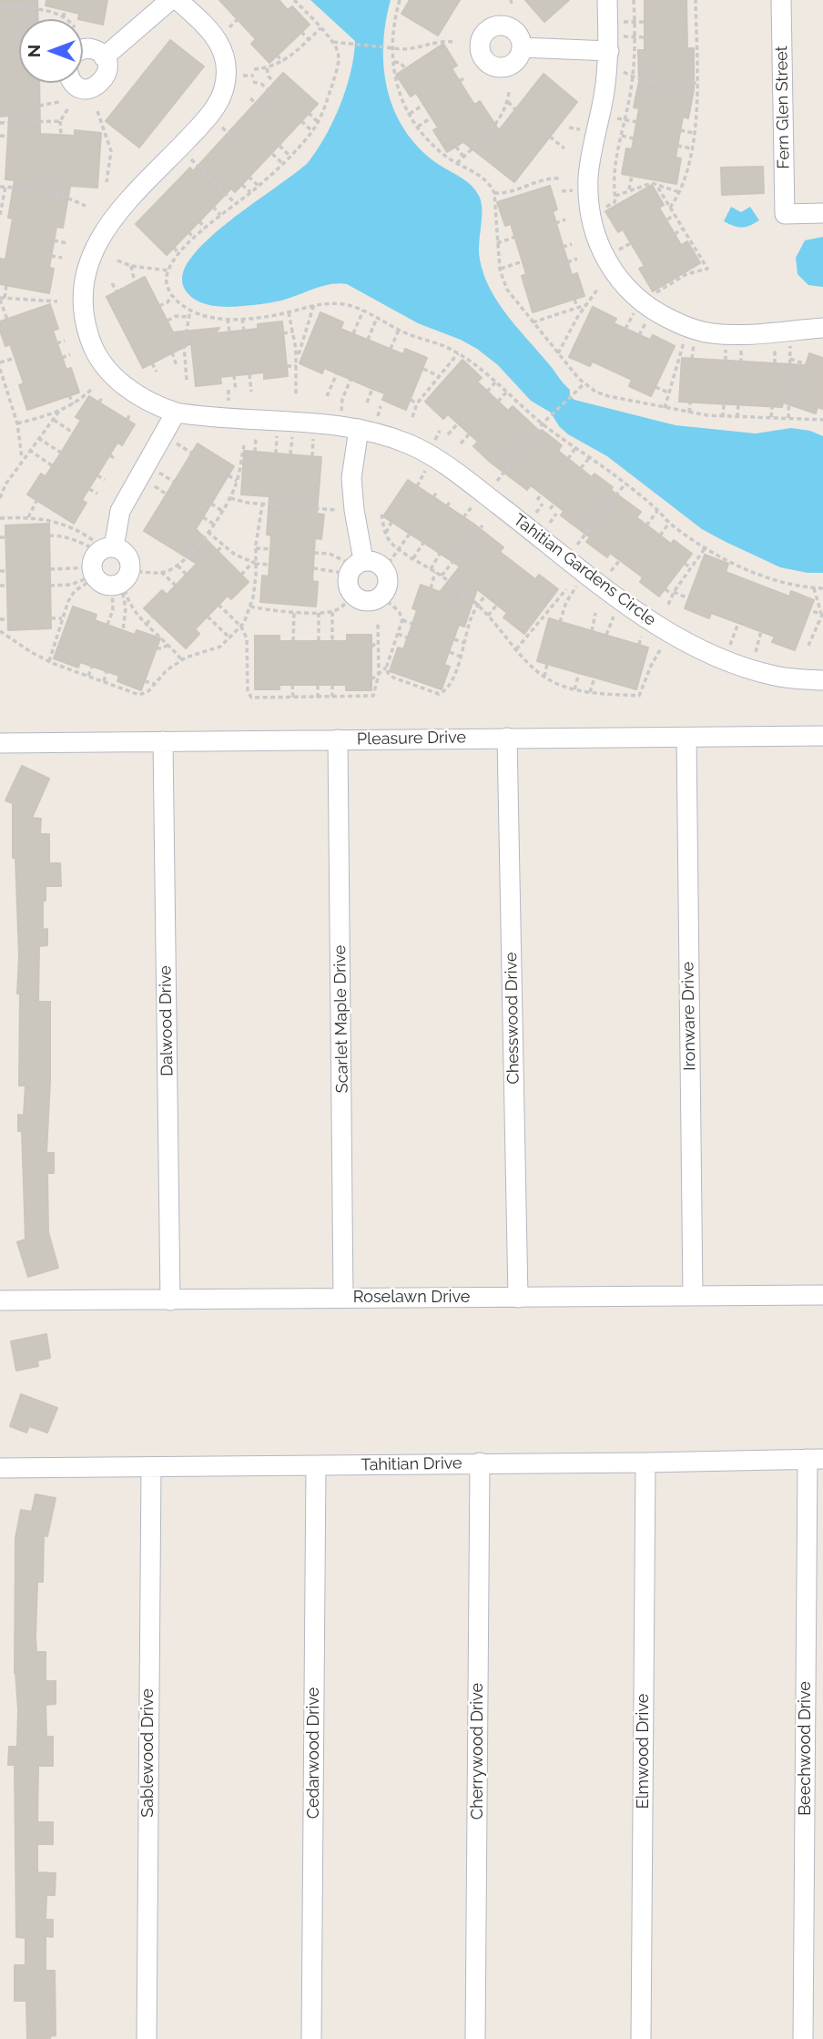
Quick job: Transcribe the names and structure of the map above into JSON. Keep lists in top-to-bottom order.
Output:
{
  "streets": {
    "street": [
      "Fern Glen Street",
      "Tahitian Gardens Circle",
      "Pleasure Drive",
      "Ironware Drive",
      "Chesswood Drive",
      "Scarlet Maple Drive",
      "Dalwood Drive",
      "Roselawn Drive",
      "Tahitian Drive",
      "Beechwood Drive",
      "Cherrywood Drive",
      "Elmwood Drive",
      "Sablewood Drive",
      "Cedarwood Drive"
    ]
  },
  "crossings": [
    ["Pleasure Drive", "Ironware Drive"],
    ["Pleasure Drive", "Chesswood Drive"],
    ["Pleasure Drive", "Scarlet Maple Drive"],
    ["Pleasure Drive", "Dalwood Drive"],
    ["Ironware Drive", "Roselawn Drive"],
    ["Chesswood Drive", "Roselawn Drive"],
    ["Scarlet Maple Drive", "Roselawn Drive"],
    ["Dalwood Drive", "Roselawn Drive"],
    ["Tahitian Drive", "Beechwood Drive"],
    ["Tahitian Drive", "Cherrywood Drive"],
    ["Tahitian Drive", "Elmwood Drive"],
    ["Tahitian Drive", "Sablewood Drive"],
    ["Tahitian Drive", "Cedarwood Drive"]
  ],
  "north": "left"
}
